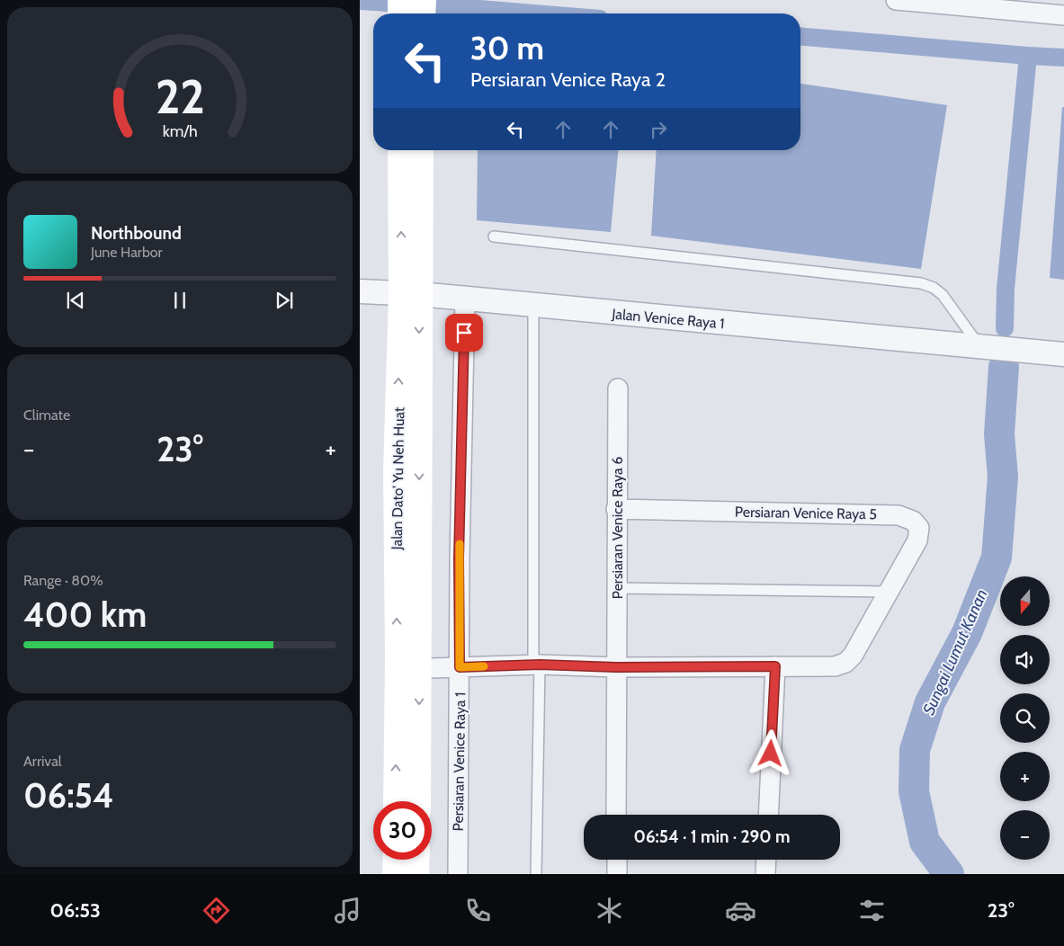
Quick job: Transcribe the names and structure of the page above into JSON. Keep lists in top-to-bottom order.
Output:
{
  "streets": {
    "main road": ["Jalan Dato' Yu Neh Huat"],
    "street": [
      "Jalan Venice Raya 1",
      "Persiaran Venice Raya 5",
      "Persiaran Venice Raya 6",
      "Persiaran Venice Raya 1"
    ]
  },
  "crossings": [
    ["Jalan Venice Raya 1", "Jalan Dato' Yu Neh Huat"],
    ["Jalan Venice Raya 1", "Persiaran Venice Raya 1"],
    ["Persiaran Venice Raya 5", "Persiaran Venice Raya 6"]
  ],
  "water": ["Sungai Lumut Kanan"],
  "north": "bottom",
  "page": {
    "turn": ["30 m", "Persiaran Venice Raya 2"],
    "song": ["Northbound", "June Harbor"],
    "tile": [
      "Climate",
      ["Range · 80%", "400 km"],
      ["Arrival", "06:54"]
    ],
    "heat": ["−", "23°", "+"],
    "map_buttons": ["+", "−"],
    "limit": "30",
    "trip": "06:54 · 1 min · 290 m",
    "tabs": ["06:53", "23°"],
    "gauge": ["22", "km/h"]
  }
}
